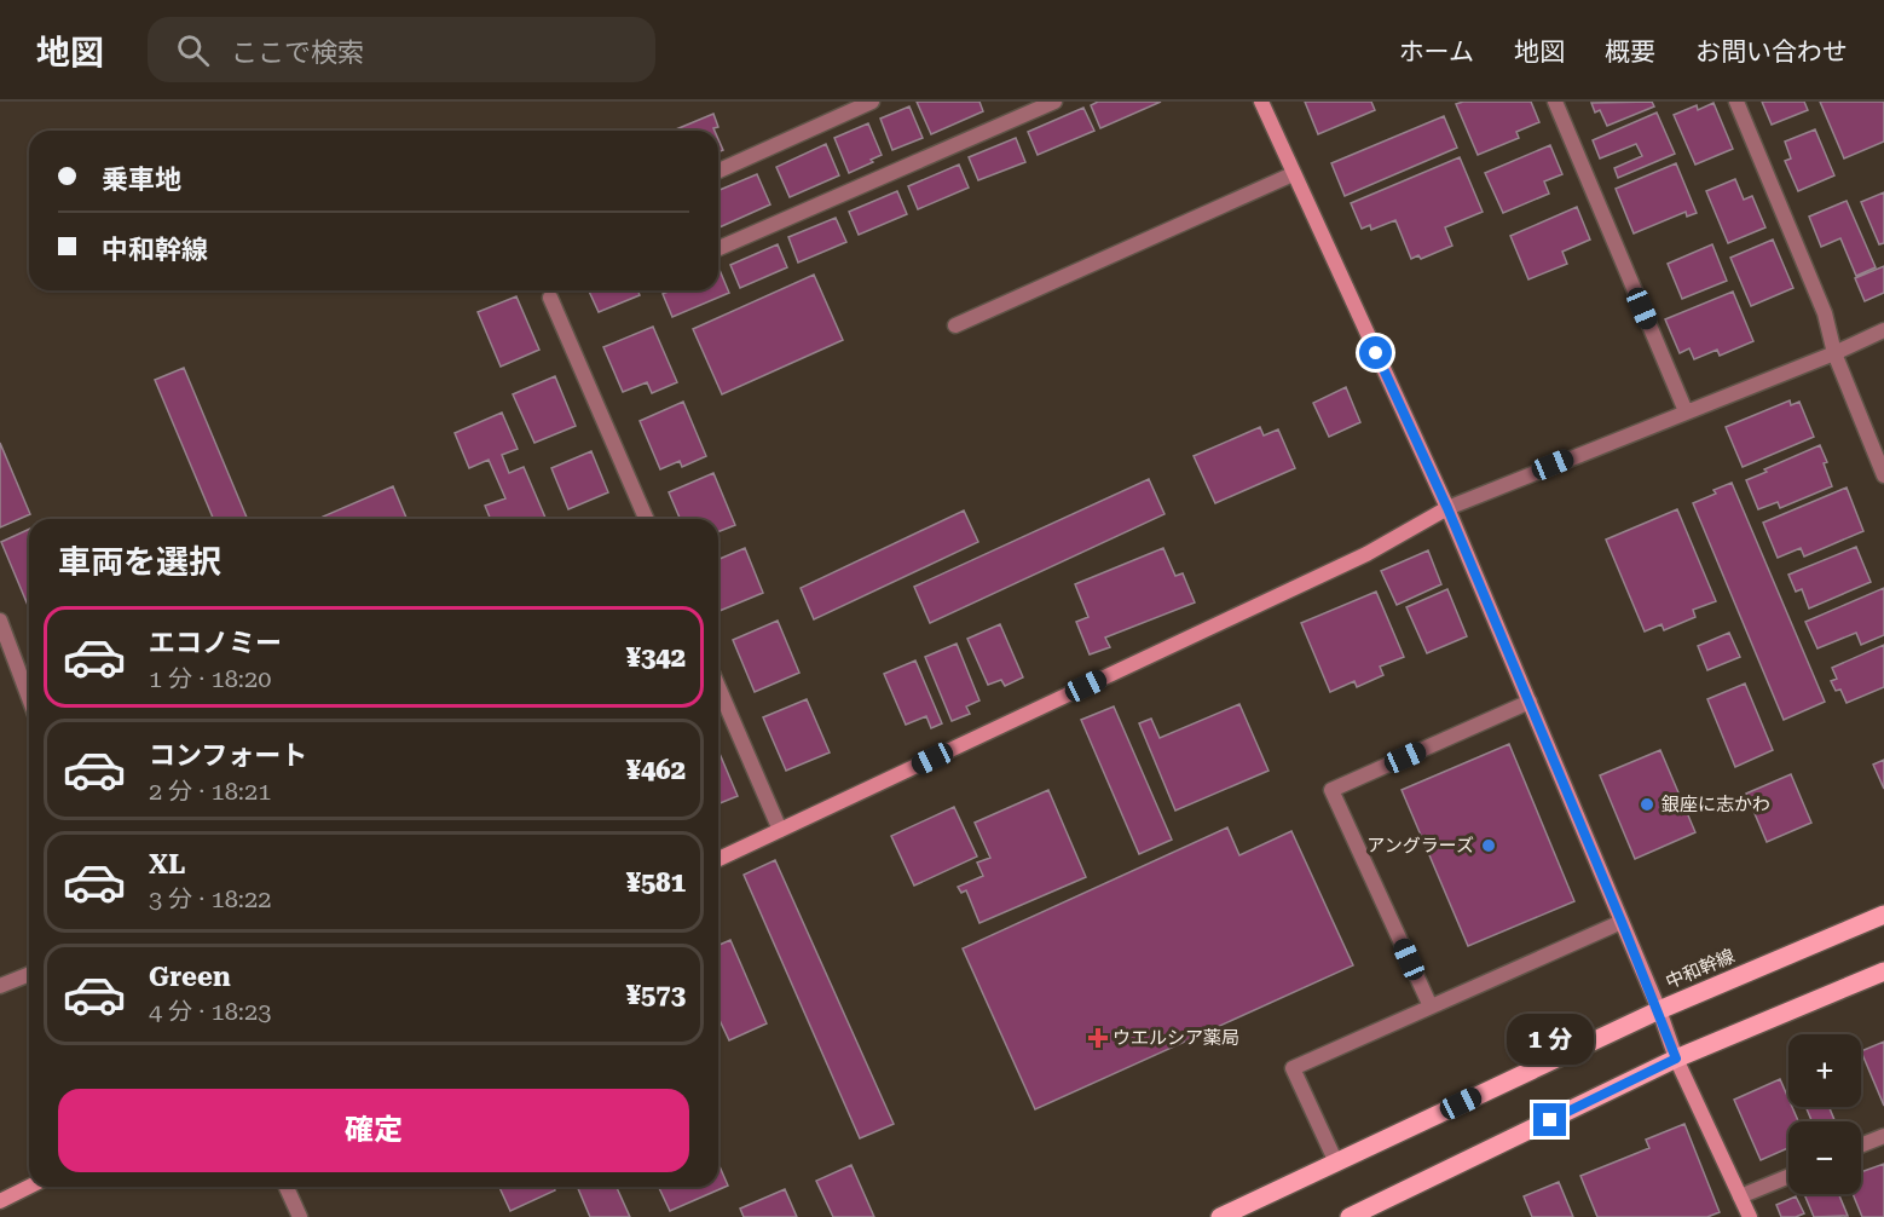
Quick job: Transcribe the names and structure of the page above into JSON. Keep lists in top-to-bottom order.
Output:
{
  "streets": {
    "main road": ["中和幹線"]
  },
  "places": {
    "other": ["銀座に志かわ", "アングラーズ"],
    "health": ["ウエルシア薬局"]
  },
  "page": {
    "header": "地図",
    "search": "ここで検索",
    "nav": [
      "ホーム",
      "地図",
      "概要",
      "お問い合わせ"
    ],
    "banner": ["乗車地", "中和幹線"],
    "heading": "車両を選択",
    "list": [
      {
        "name": "エコノミー",
        "note": "1 分 · 18:20",
        "value": "¥342"
      },
      {
        "name": "コンフォート",
        "note": "2 分 · 18:21",
        "value": "¥462"
      },
      {
        "name": "XL",
        "note": "3 分 · 18:22",
        "value": "¥581"
      },
      {
        "name": "Green",
        "note": "4 分 · 18:23",
        "value": "¥573"
      }
    ],
    "bubble": "1 分",
    "map_buttons": ["+", "−"],
    "buttons": "確定"
  }
}
